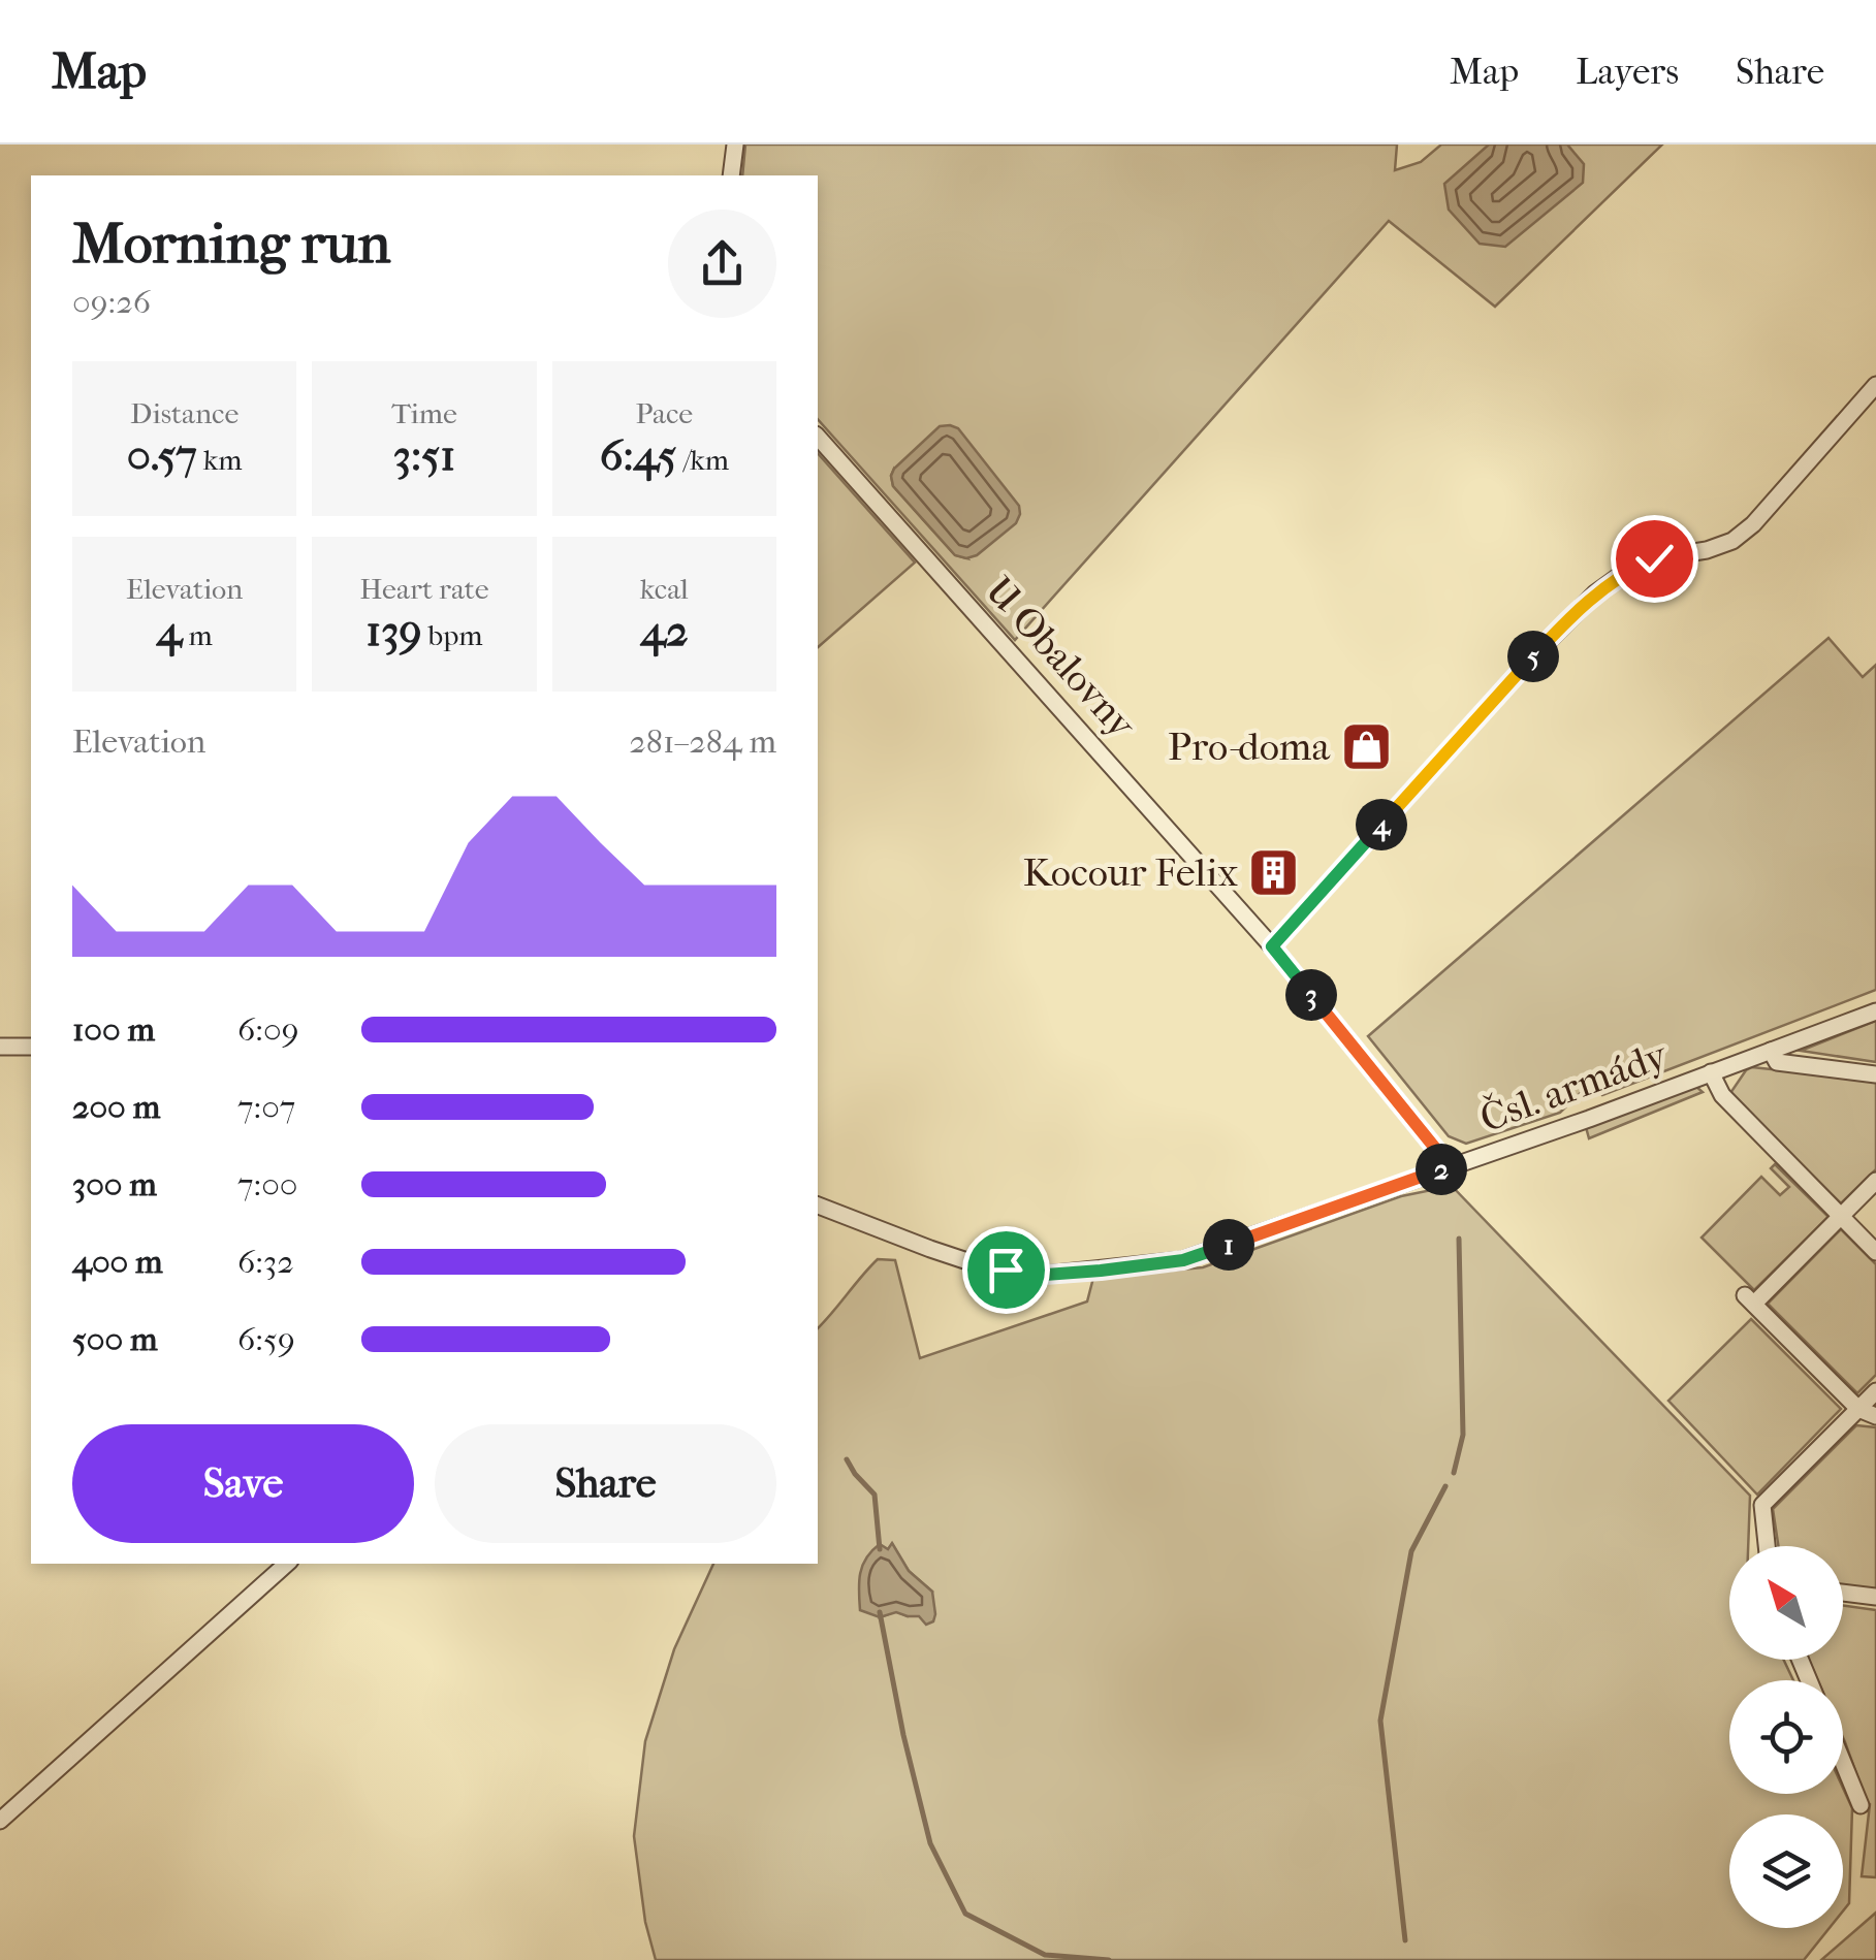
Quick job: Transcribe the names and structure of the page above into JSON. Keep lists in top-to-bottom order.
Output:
{
  "streets": {
    "street": ["U Obalovny", "Čsl. armády"]
  },
  "crossings": [
    ["U Obalovny", "Čsl. armády"]
  ],
  "places": {
    "shop": ["Pro-doma"],
    "building": ["Kocour Felix"]
  },
  "north": "top left",
  "page": {
    "header": "Map",
    "nav": ["Map", "Layers", "Share"],
    "heading": ["Morning run", "09:26"],
    "stats": [
      ["Distance", "0.57 km"],
      ["Time", "3:51"],
      ["Pace", "6:45 /km"],
      ["Elevation", "4 m"],
      ["Heart rate", "139 bpm"],
      ["kcal", "42"]
    ],
    "pins": [
      "5",
      "4",
      "3",
      "2",
      "1"
    ],
    "chart": ["Elevation", "281–284 m"],
    "list": [
      {
        "name": "100 m",
        "note": "6:09"
      },
      {
        "name": "200 m",
        "note": "7:07"
      },
      {
        "name": "300 m",
        "note": "7:00"
      },
      {
        "name": "400 m",
        "note": "6:32"
      },
      {
        "name": "500 m",
        "note": "6:59"
      }
    ],
    "buttons": ["Save", "Share"]
  }
}
